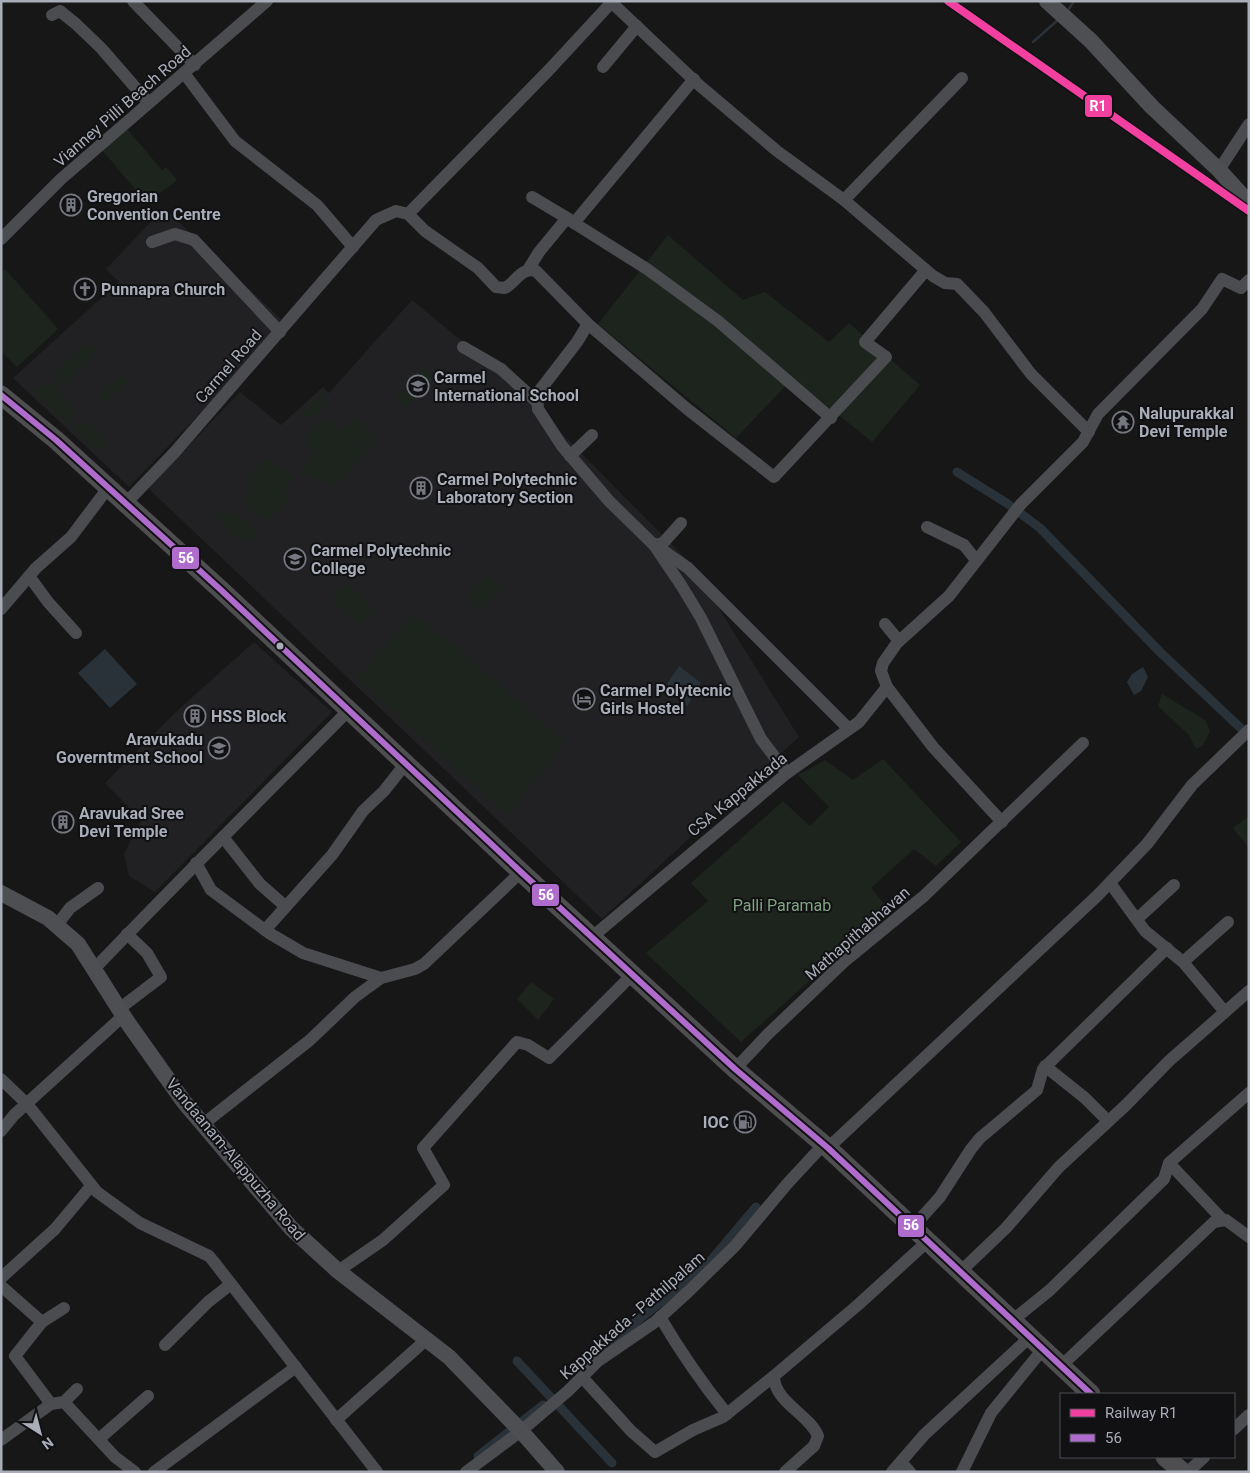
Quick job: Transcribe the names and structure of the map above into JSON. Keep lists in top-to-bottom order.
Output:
{
  "streets": {
    "main road": ["Vandaanam-Alappuzha Road"],
    "street": [
      "Vianney Pilli Beach Road",
      "Carmel Road",
      "CSA Kappakkada",
      "Mathapithabhavan",
      "Kappakkada - Pathilpalam"
    ]
  },
  "crossings": [
    ["Vandaanam-Alappuzha Road", "Kappakkada - Pathilpalam"]
  ],
  "parks": ["Palli Paramab"],
  "places": {
    "building": [
      "Gregorian Convention Centre",
      "Carmel Polytechnic Laboratory Section",
      "HSS Block",
      "Aravukad Sree Devi Temple"
    ],
    "church": ["Punnapra Church"],
    "school or university": ["Carmel International School", "Carmel Polytechnic College", "Aravukadu Governtment School"],
    "temple": ["Nalupurakkal Devi Temple"],
    "hotel": ["Carmel Polytecnic Girls Hostel"],
    "fuel station": ["IOC"]
  },
  "lines": ["rail line R1", "transit line 56"],
  "legend": ["Railway R1", "56"],
  "north": "bottom right"
}
